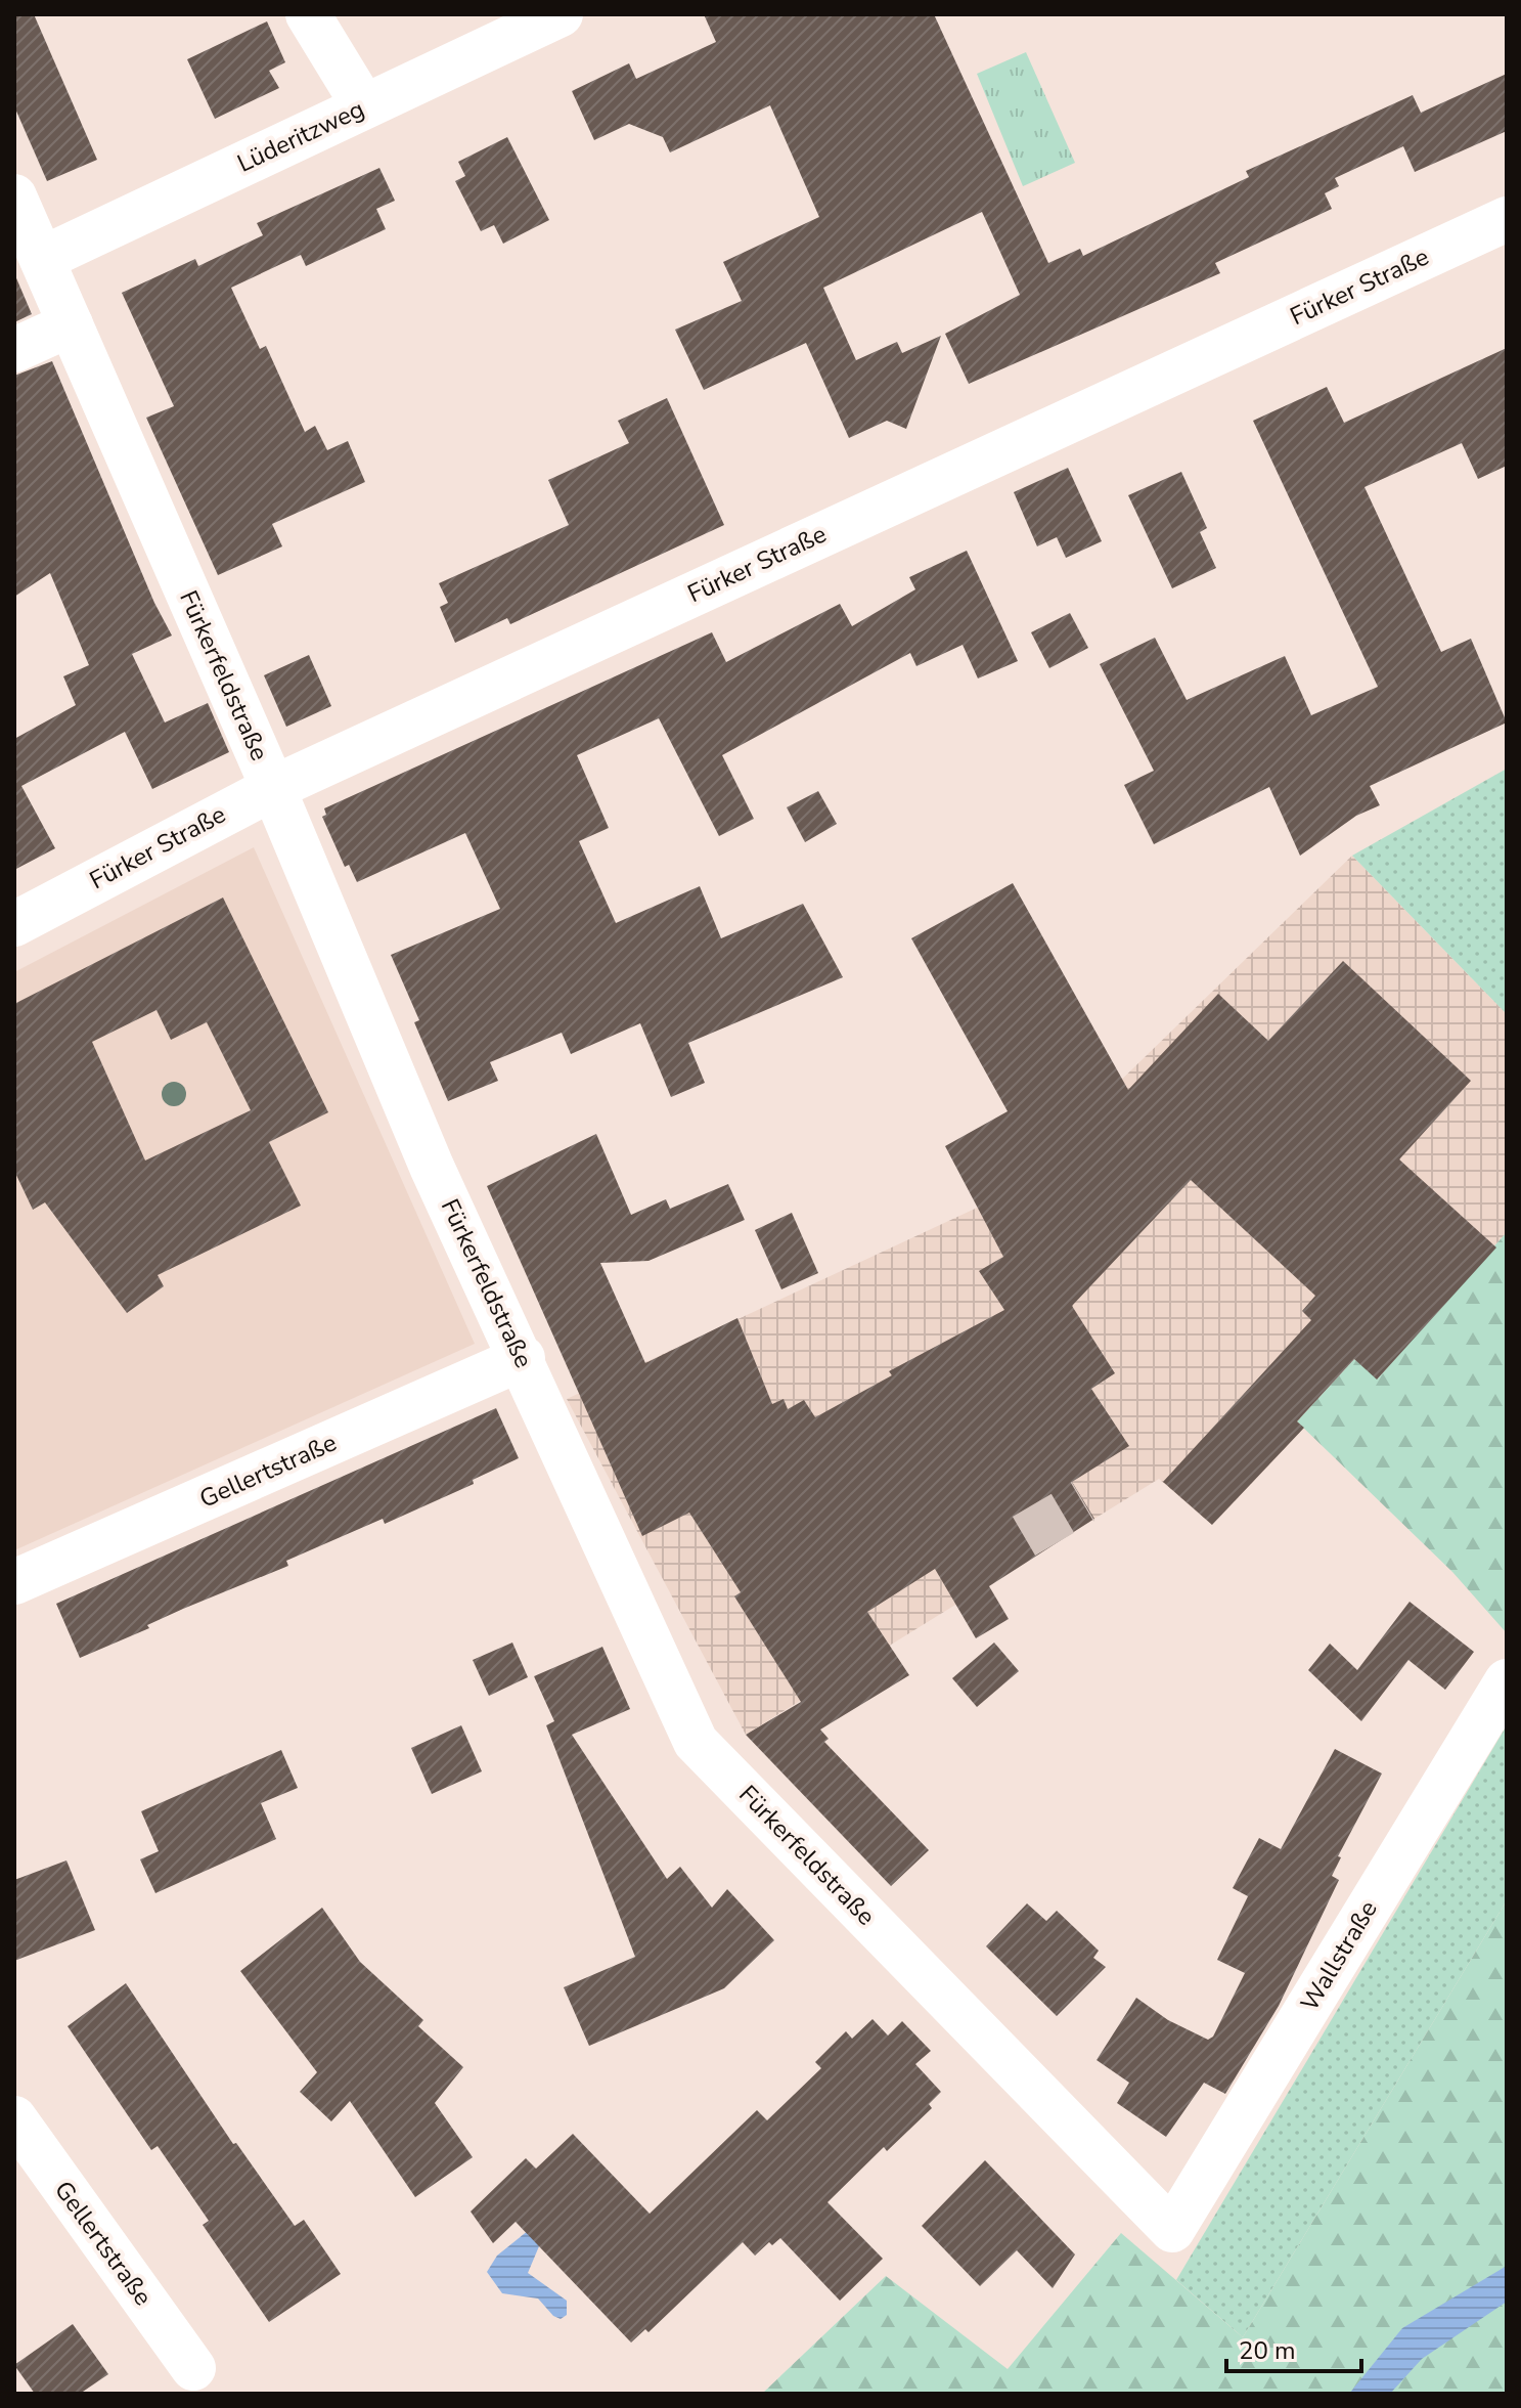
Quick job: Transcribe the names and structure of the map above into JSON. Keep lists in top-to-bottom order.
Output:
{
  "streets": {
    "street": [
      "Lüderitzweg",
      "Fürker Straße",
      "Fürkerfeldstraße",
      "Gellertstraße",
      "Wallstraße"
    ]
  },
  "crossings": [
    ["Lüderitzweg", "Fürkerfeldstraße"],
    ["Fürker Straße", "Fürkerfeldstraße"],
    ["Fürkerfeldstraße", "Gellertstraße"],
    ["Fürkerfeldstraße", "Wallstraße"]
  ],
  "scale_bar": "20 m"
}
